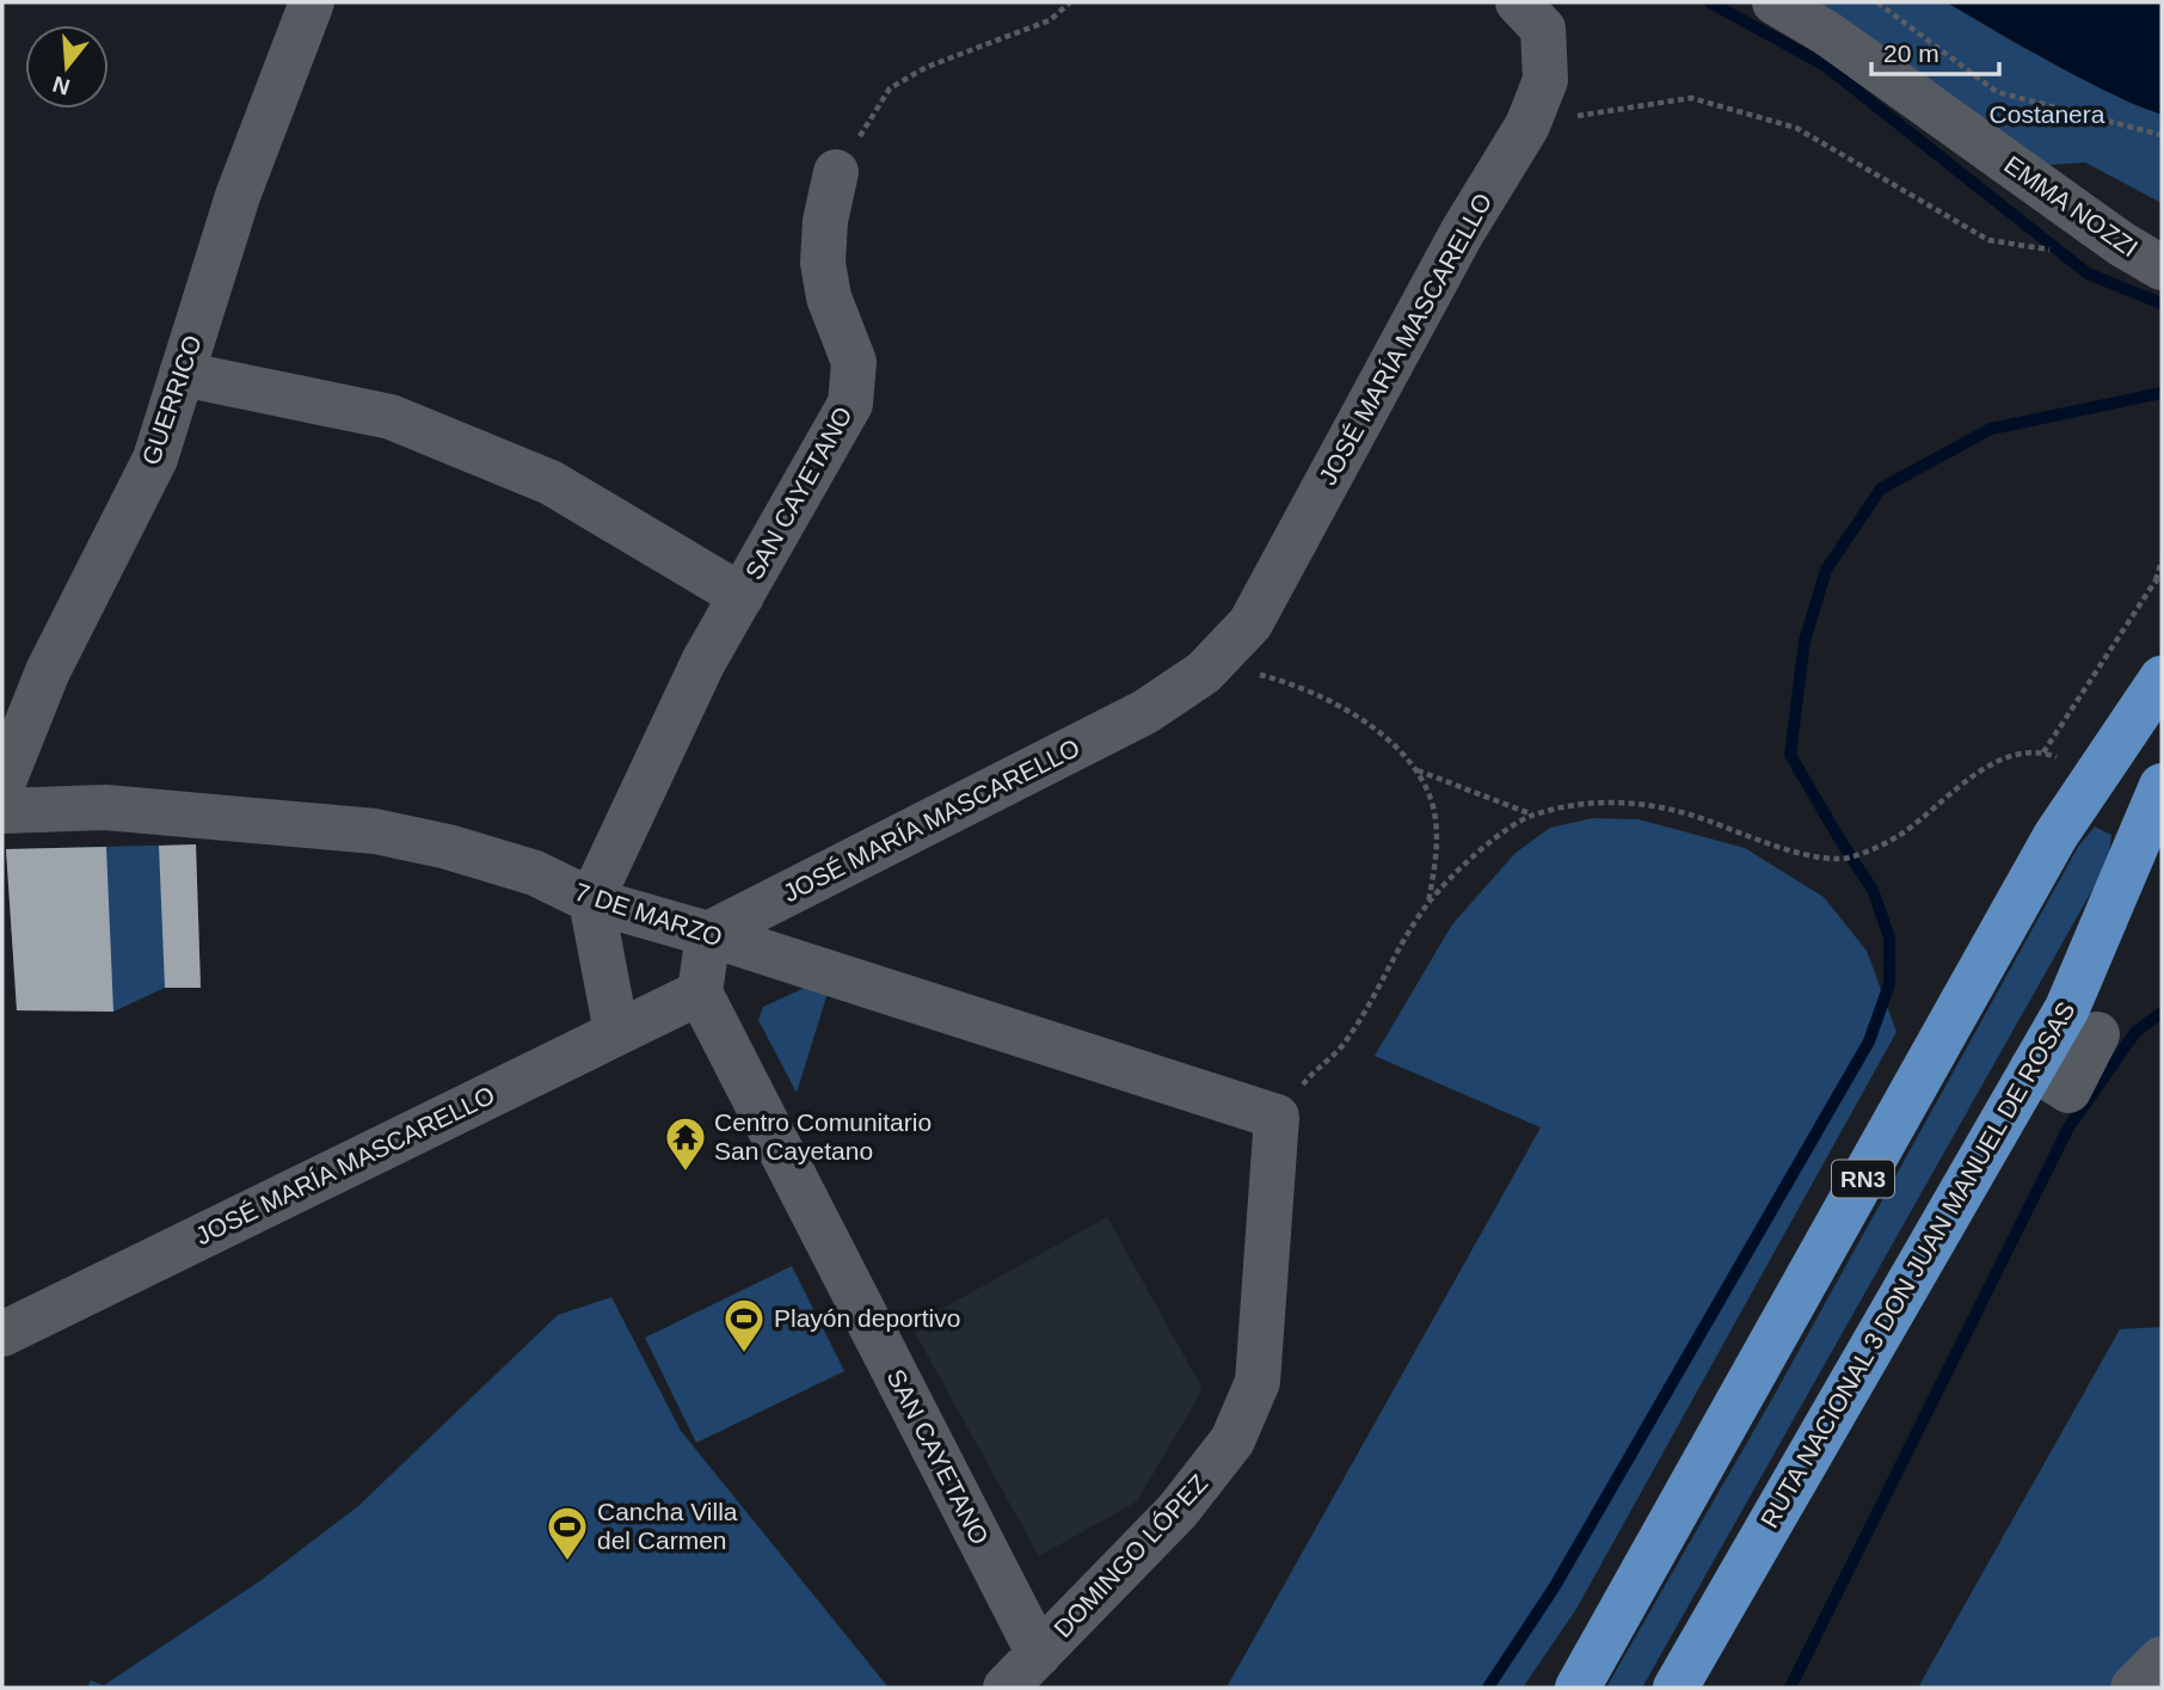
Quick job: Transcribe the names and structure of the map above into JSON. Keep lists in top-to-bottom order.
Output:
{
  "streets": {
    "highway": ["RN3", "RUTA NACIONAL 3 DON JUAN MANUEL DE ROSAS"],
    "street": [
      "EMMA NOZZI",
      "JOSÉ MARÍA MASCARELLO",
      "GUERRICO",
      "SAN CAYETANO",
      "7 DE MARZO",
      "DOMINGO LÓPEZ"
    ]
  },
  "crossings": [
    ["JOSÉ MARÍA MASCARELLO", "SAN CAYETANO"],
    ["JOSÉ MARÍA MASCARELLO", "7 DE MARZO"],
    ["SAN CAYETANO", "7 DE MARZO"],
    ["SAN CAYETANO", "DOMINGO LÓPEZ"],
    ["7 DE MARZO", "DOMINGO LÓPEZ"]
  ],
  "parks": ["Costanera"],
  "places": {
    "temple": ["Centro Comunitario San Cayetano"],
    "sports": ["Playón deportivo", "Cancha Villa del Carmen"]
  },
  "scale_bar": "20 m",
  "north": "bottom"
}
